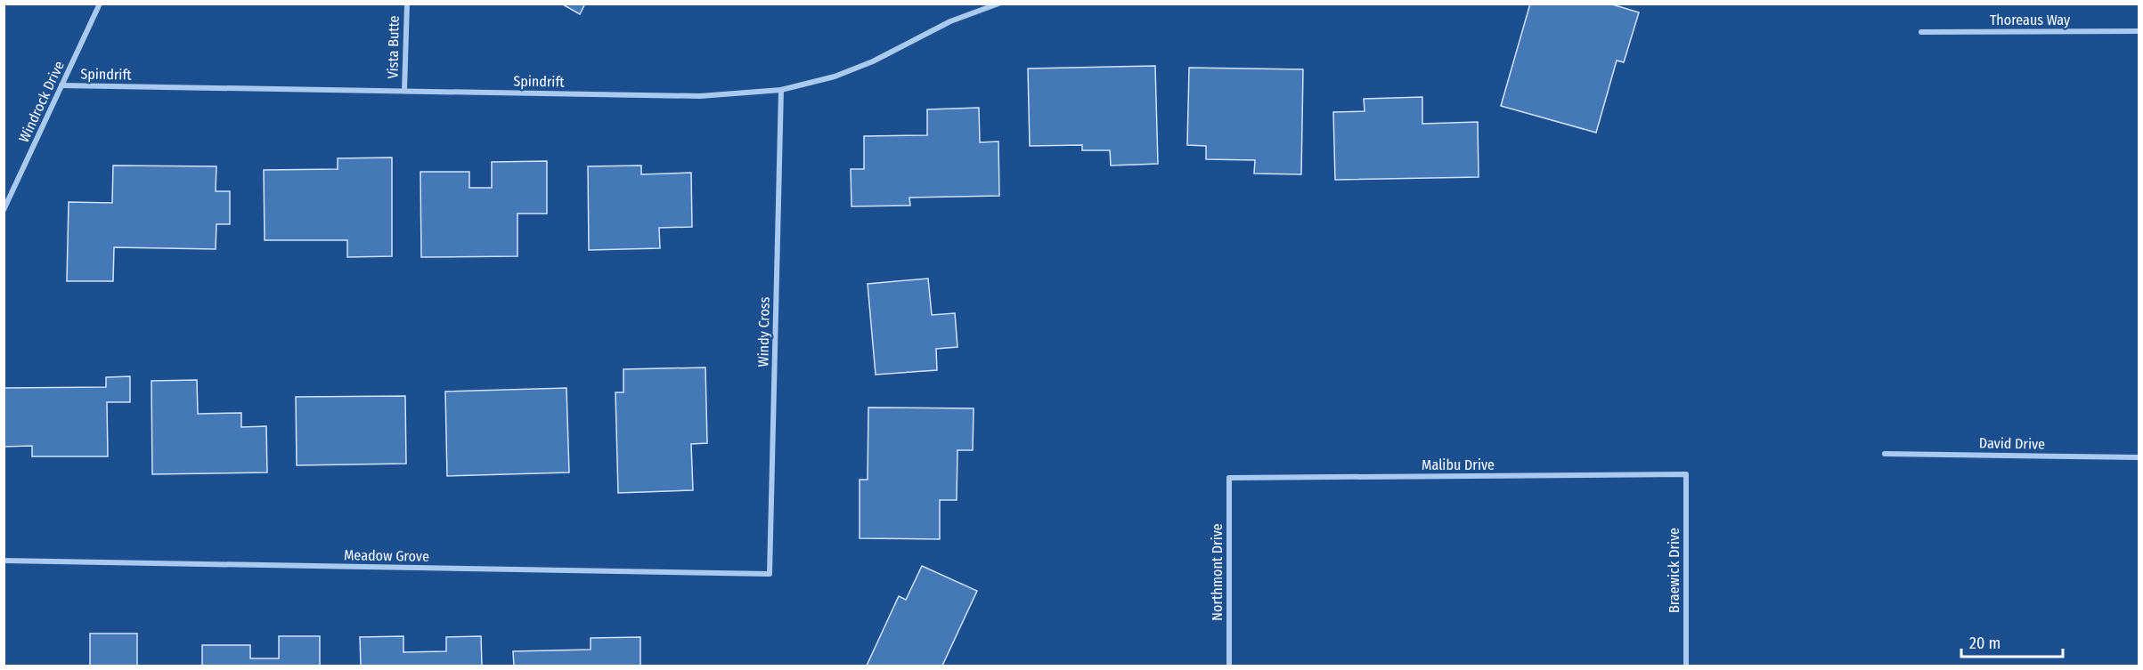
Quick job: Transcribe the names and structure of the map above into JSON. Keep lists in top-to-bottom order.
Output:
{
  "streets": {
    "street": [
      "Thoreaus Way",
      "Vista Butte",
      "Spindrift",
      "Windrock Drive",
      "Windy Cross",
      "David Drive",
      "Malibu Drive",
      "Meadow Grove",
      "Braewick Drive",
      "Northmont Drive"
    ]
  },
  "crossings": [
    ["Vista Butte", "Spindrift"],
    ["Spindrift", "Windrock Drive"],
    ["Spindrift", "Windy Cross"],
    ["Windy Cross", "Meadow Grove"],
    ["Malibu Drive", "Braewick Drive"],
    ["Malibu Drive", "Northmont Drive"]
  ],
  "scale_bar": "20 m"
}
